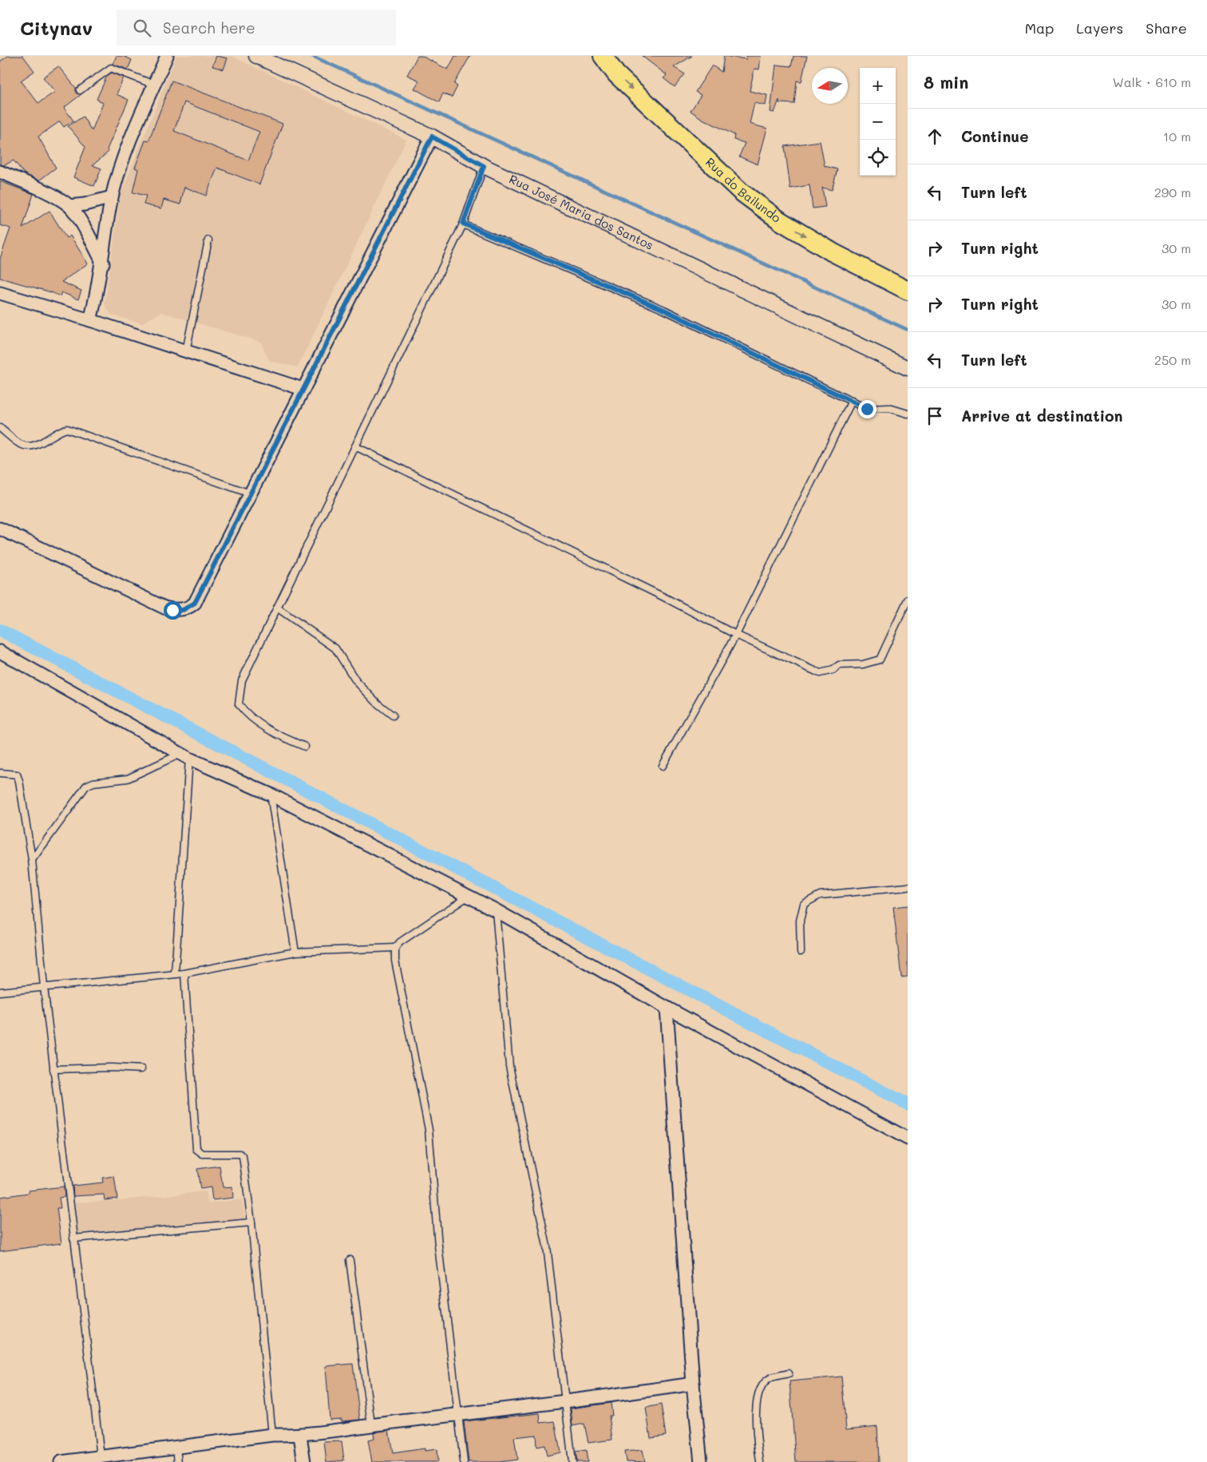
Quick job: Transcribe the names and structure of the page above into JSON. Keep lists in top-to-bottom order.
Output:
{
  "streets": {
    "main road": ["Rua do Bailundo"],
    "street": ["Rua José Maria dos Santos"]
  },
  "one_way": ["Rua do Bailundo"],
  "north": "left",
  "page": {
    "header": "Citynav",
    "search": "Search here",
    "nav": ["Map", "Layers", "Share"],
    "heading": ["8 min", "Walk · 610 m"],
    "map_buttons": ["+", "−"],
    "list": [
      ["Continue", "10 m"],
      ["Turn left", "290 m"],
      ["Turn right", "30 m"],
      ["Turn right", "30 m"],
      ["Turn left", "250 m"],
      "Arrive at destination"
    ]
  }
}
